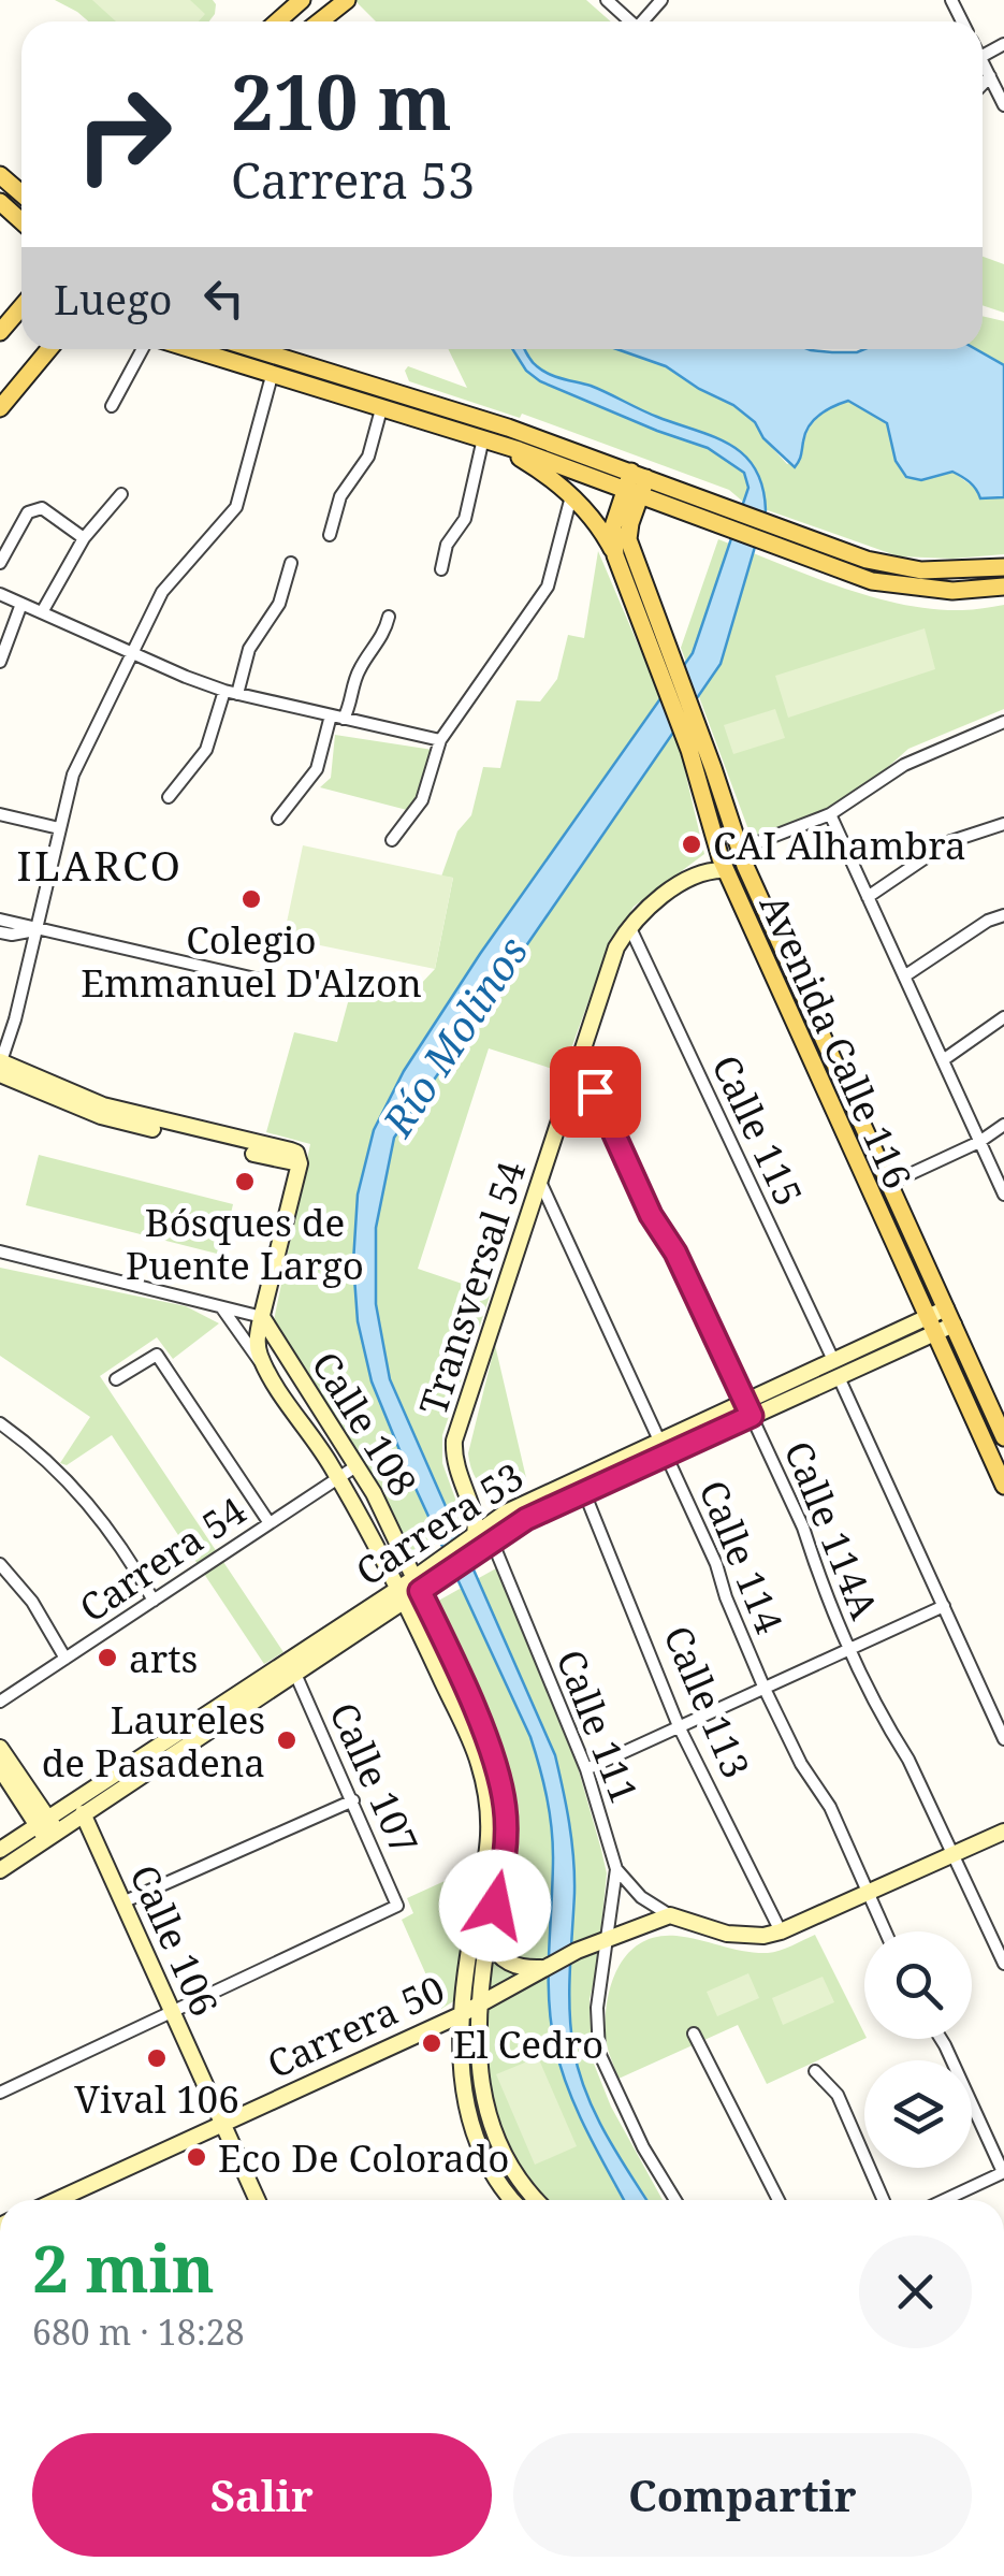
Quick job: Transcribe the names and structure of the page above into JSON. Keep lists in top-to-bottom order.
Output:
{
  "streets": {
    "main road": ["Avenida Calle 116"],
    "street": [
      "Calle 115",
      "Transversal 54",
      "Calle 108",
      "Carrera 53",
      "Calle 114A",
      "Calle 114",
      "Carrera 54",
      "Calle 113",
      "Calle 111",
      "Calle 107",
      "Calle 106",
      "Carrera 50"
    ]
  },
  "crossings": [
    ["Avenida Calle 116", "Carrera 53"],
    ["Calle 115", "Transversal 54"],
    ["Calle 115", "Carrera 53"],
    ["Transversal 54", "Carrera 53"],
    ["Transversal 54", "Calle 114A"],
    ["Transversal 54", "Calle 114"],
    ["Calle 108", "Carrera 53"],
    ["Calle 108", "Carrera 54"],
    ["Calle 108", "Carrera 50"],
    ["Carrera 53", "Calle 114A"],
    ["Carrera 53", "Calle 114"],
    ["Carrera 53", "Calle 113"],
    ["Carrera 53", "Calle 111"],
    ["Carrera 53", "Calle 107"],
    ["Carrera 53", "Calle 106"],
    ["Calle 111", "Carrera 50"],
    ["Calle 107", "Calle 106"],
    ["Calle 106", "Carrera 50"]
  ],
  "districts": ["ILARCO"],
  "water": ["Río Molinos"],
  "places": [
    "CAI Alhambra",
    "Colegio Emmanuel D'Alzon",
    "Bósques de Puente Largo",
    "arts",
    "Laureles de Pasadena",
    "El Cedro",
    "Vival 106",
    "Eco De Colorado"
  ],
  "page": {
    "turn": ["210 m", "Carrera 53"],
    "then": "Luego",
    "heading": ["2 min", "680 m · 18:28"],
    "buttons": ["Salir", "Compartir"]
  }
}
